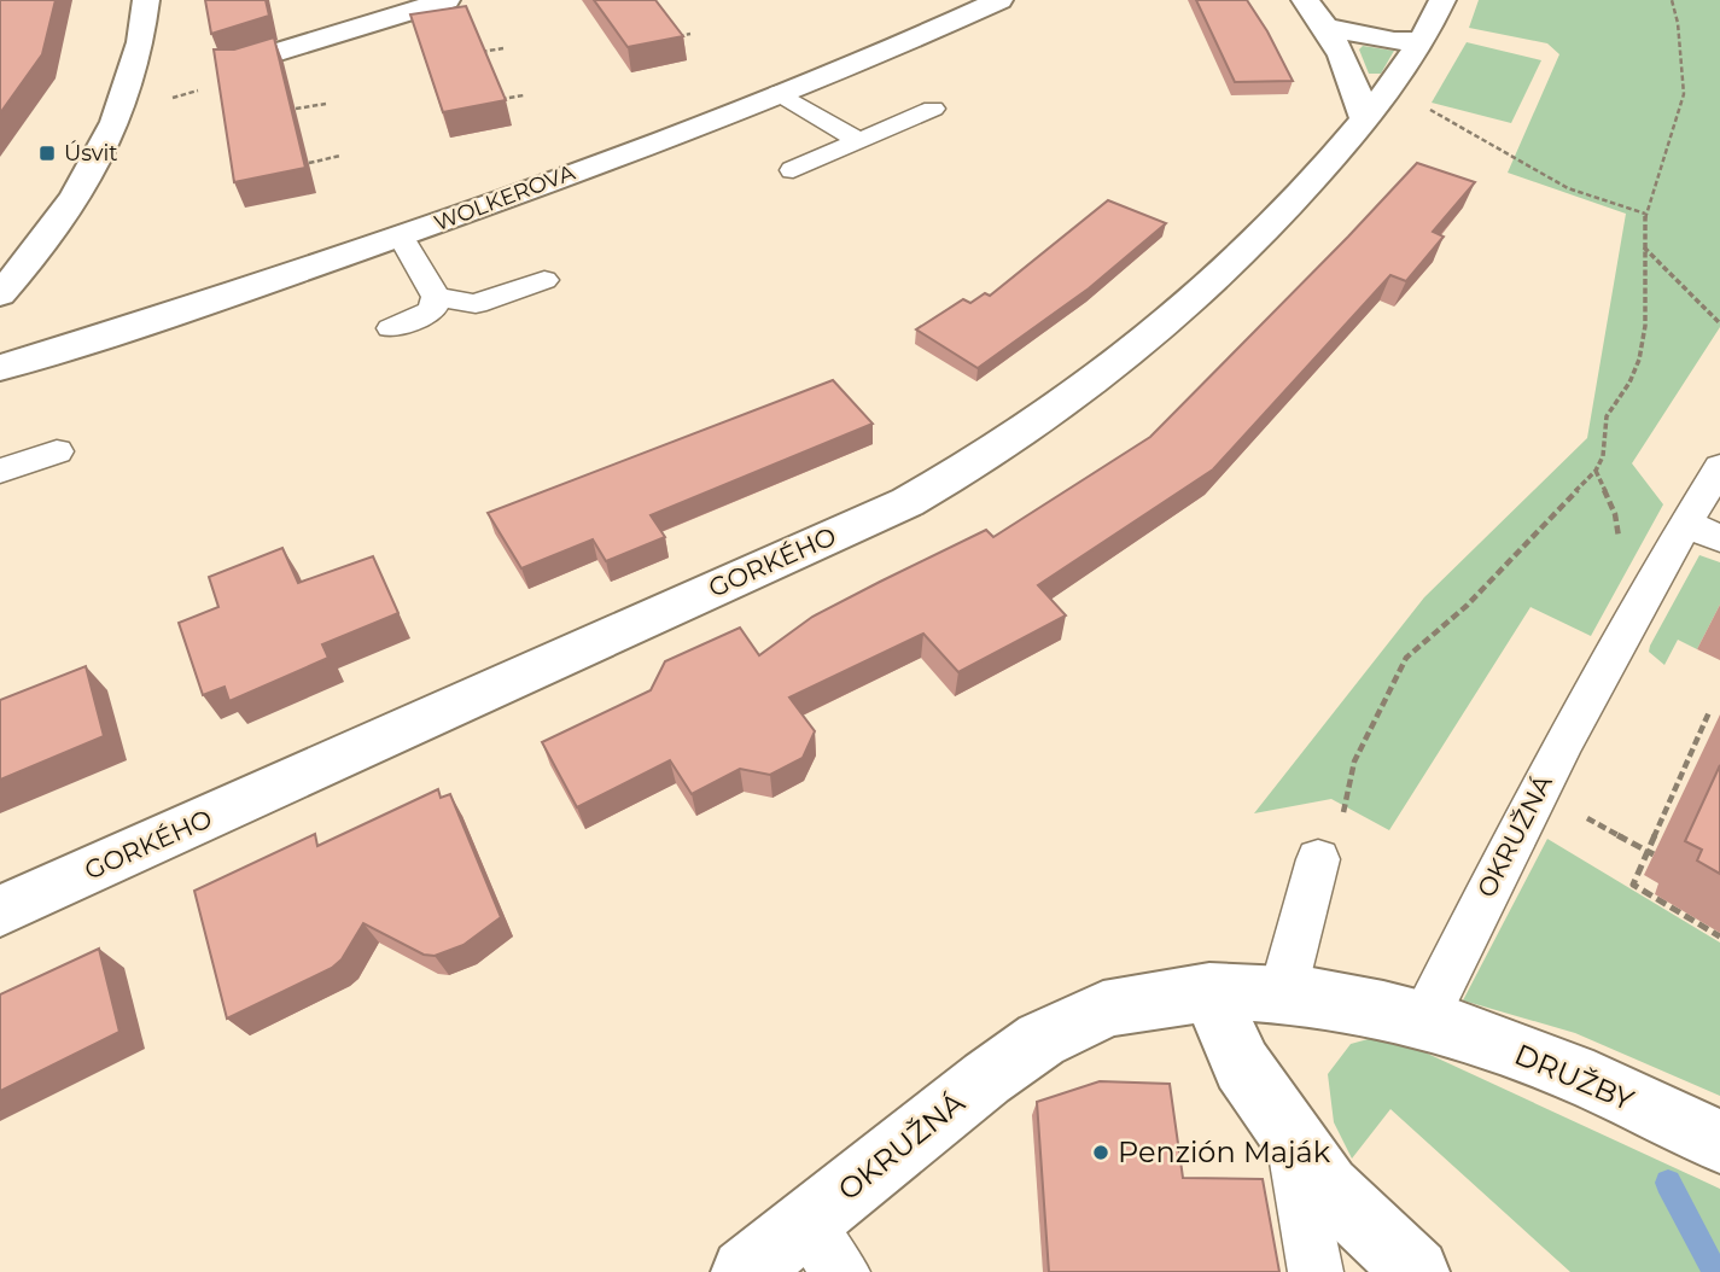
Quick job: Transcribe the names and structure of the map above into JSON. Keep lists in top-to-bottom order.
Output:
{
  "streets": {
    "street": [
      "WOLKEROVA",
      "GORKÉHO",
      "OKRUŽNÁ",
      "DRUŽBY"
    ]
  },
  "crossings": [
    ["OKRUŽNÁ", "DRUŽBY"]
  ],
  "places": {
    "transit": ["Úsvit"],
    "other": ["Penzión Maják"]
  }
}
